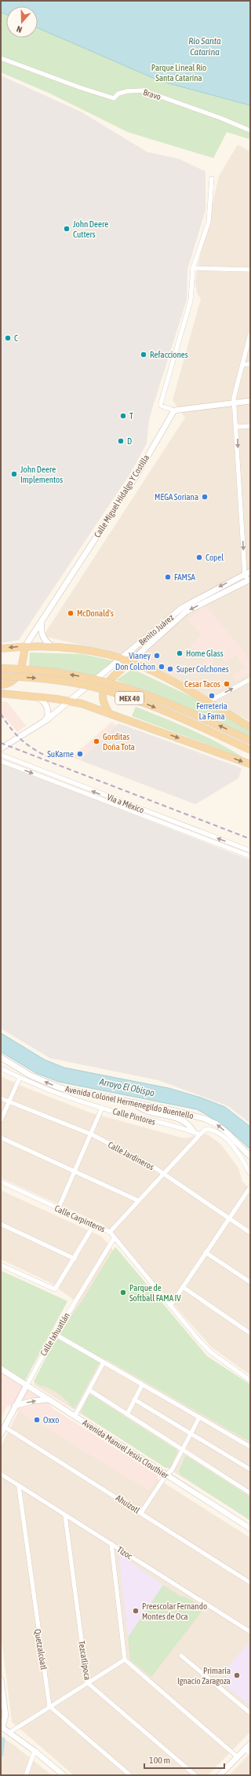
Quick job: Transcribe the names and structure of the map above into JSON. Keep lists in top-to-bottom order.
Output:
{
  "streets": {
    "main road": ["MEX 40"],
    "street": [
      "Bravo",
      "Calle Miguel Hidalgo Y Costilla",
      "Benito Juárez",
      "Vía a México",
      "Avenida Colonel Hermenegildo Buentello",
      "Calle Pintores",
      "Calle Jardineros",
      "Calle Carpinteros",
      "Calle Ixhuatlán",
      "Avenida Manuel Jesús Clouthier",
      "Ahuízotl",
      "Tízoc",
      "Quetzalcóatl",
      "Tezcatlipoca"
    ]
  },
  "crossings": [
    ["Calle Carpinteros", "Calle Ixhuatlán"],
    ["Calle Ixhuatlán", "Avenida Manuel Jesús Clouthier"],
    ["Calle Ixhuatlán", "Ahuízotl"],
    ["Tízoc", "Quetzalcóatl"],
    ["Tízoc", "Tezcatlipoca"]
  ],
  "one_way": ["Avenida Colonel Hermenegildo Buentello"],
  "water": ["Río Santa Catarina", "Arroyo El Obispo"],
  "parks": ["Parque Lineal Río Santa Catarina"],
  "places": [
    "John Deere Cutters",
    "C",
    "Refacciones",
    "T",
    "D",
    "John Deere Implementos",
    "MEGA Soriana",
    "Copel",
    "FAMSA",
    "McDonald's",
    "Home Glass",
    "Vianey",
    "Don Colchon",
    "Super Colchones",
    "Cesar Tacos",
    "Ferreteria La Fama",
    "Gorditas Doña Tota",
    "SuKarne",
    "Parque de Softball FAMA IV",
    "Oxxo",
    "Preescolar Fernando Montes de Oca",
    "Primaria Ignacio Zaragoza"
  ],
  "scale_bar": "100 m",
  "north": "bottom"
}
